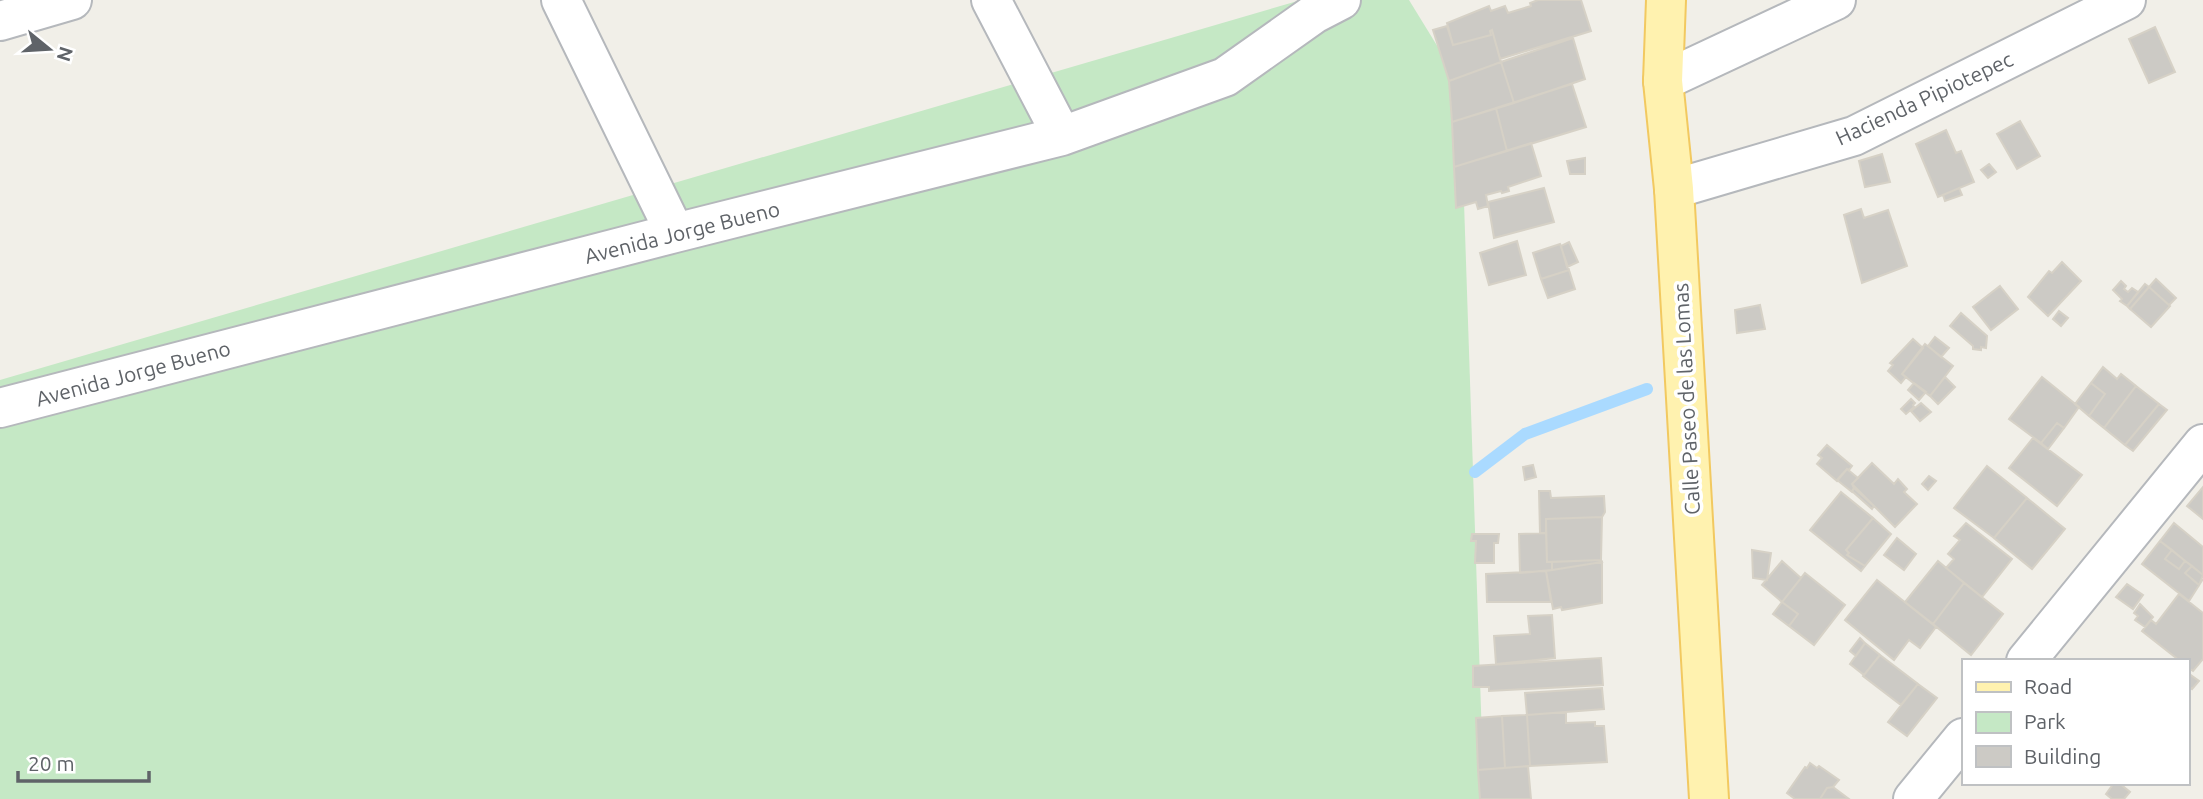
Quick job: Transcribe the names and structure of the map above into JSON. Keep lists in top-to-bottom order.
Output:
{
  "streets": {
    "main road": ["Calle Paseo de las Lomas"],
    "street": ["Hacienda Pipiotepec", "Avenida Jorge Bueno"]
  },
  "crossings": [
    ["Hacienda Pipiotepec", "Calle Paseo de las Lomas"]
  ],
  "legend": ["Road", "Park", "Building"],
  "scale_bar": "20 m",
  "north": "right"
}
